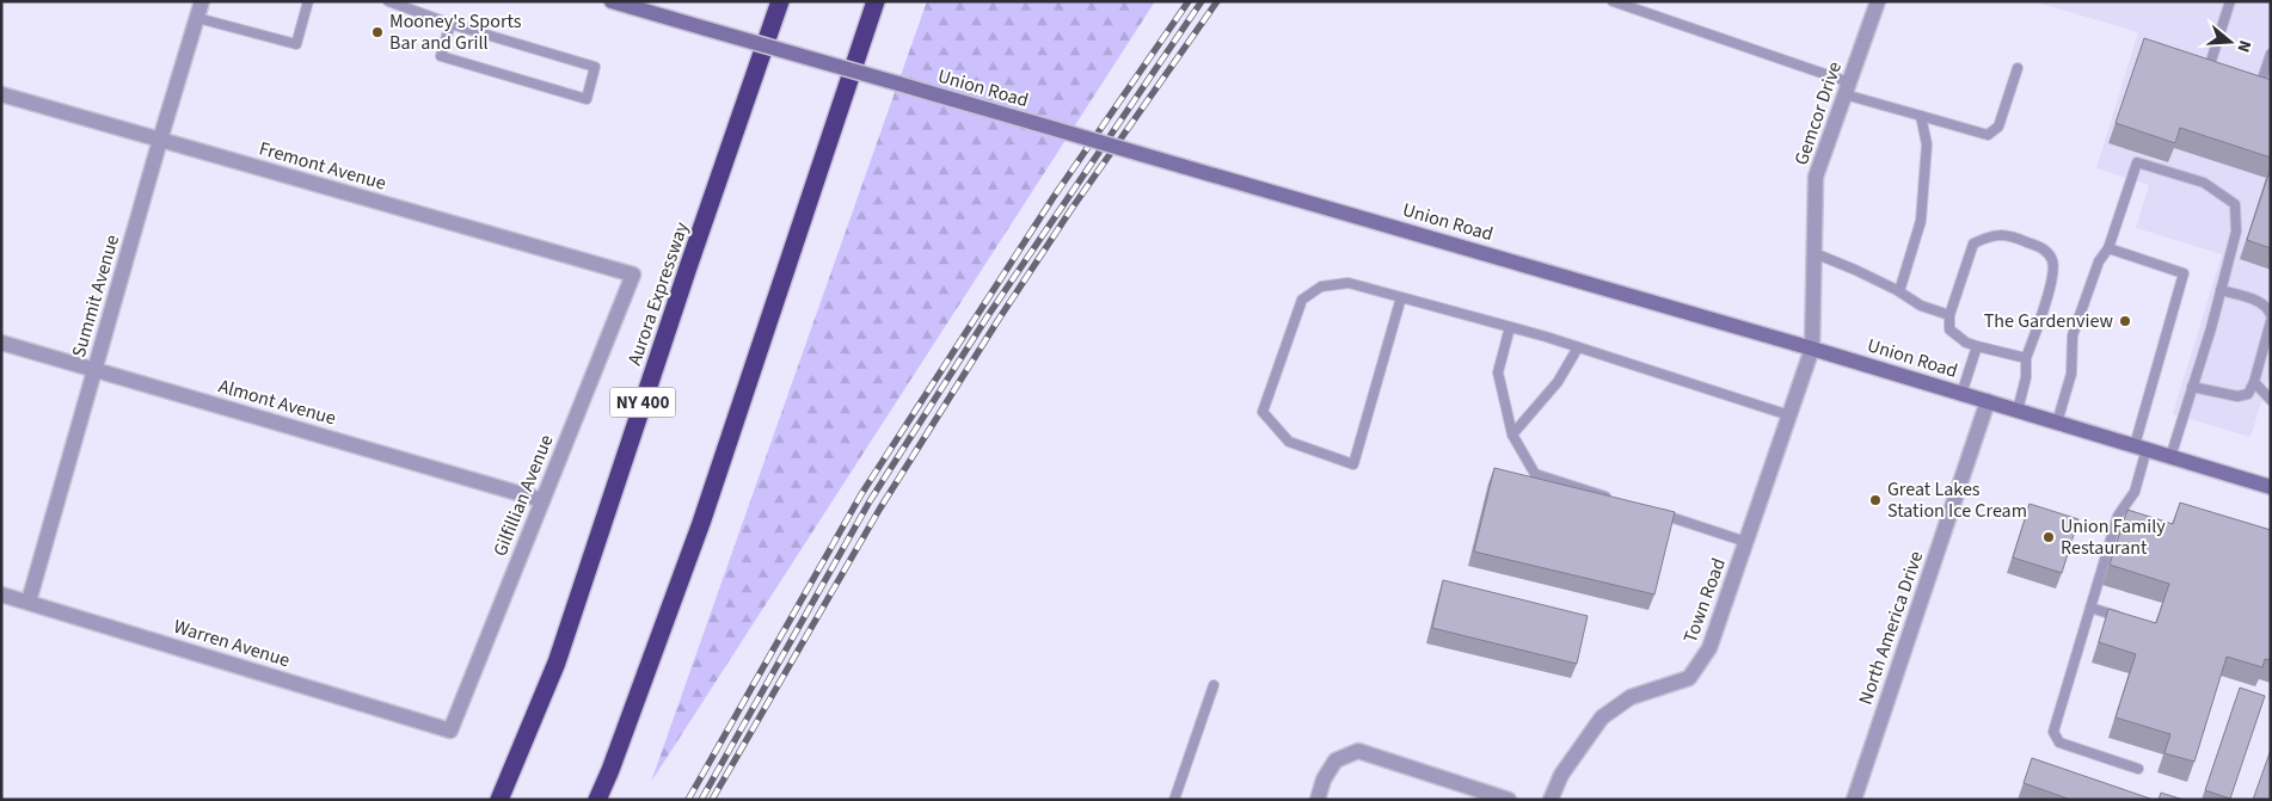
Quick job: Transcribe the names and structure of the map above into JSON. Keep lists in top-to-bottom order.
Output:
{
  "streets": {
    "highway": ["Aurora Expressway", "NY 400"],
    "main road": ["Union Road"],
    "street": [
      "Gemcor Drive",
      "Fremont Avenue",
      "Summit Avenue",
      "Almont Avenue",
      "Gilfillian Avenue",
      "Town Road",
      "North America Drive",
      "Warren Avenue"
    ]
  },
  "crossings": [
    ["Union Road", "Gemcor Drive"],
    ["Union Road", "Town Road"],
    ["Union Road", "North America Drive"],
    ["Gemcor Drive", "Town Road"],
    ["Fremont Avenue", "Summit Avenue"],
    ["Fremont Avenue", "Gilfillian Avenue"],
    ["Summit Avenue", "Almont Avenue"],
    ["Summit Avenue", "Warren Avenue"],
    ["Almont Avenue", "Gilfillian Avenue"],
    ["Gilfillian Avenue", "Warren Avenue"]
  ],
  "places": [
    "Mooney's Sports Bar and Grill",
    "The Gardenview",
    "Great Lakes Station Ice Cream",
    "Union Family Restaurant"
  ],
  "north": "right"
}
